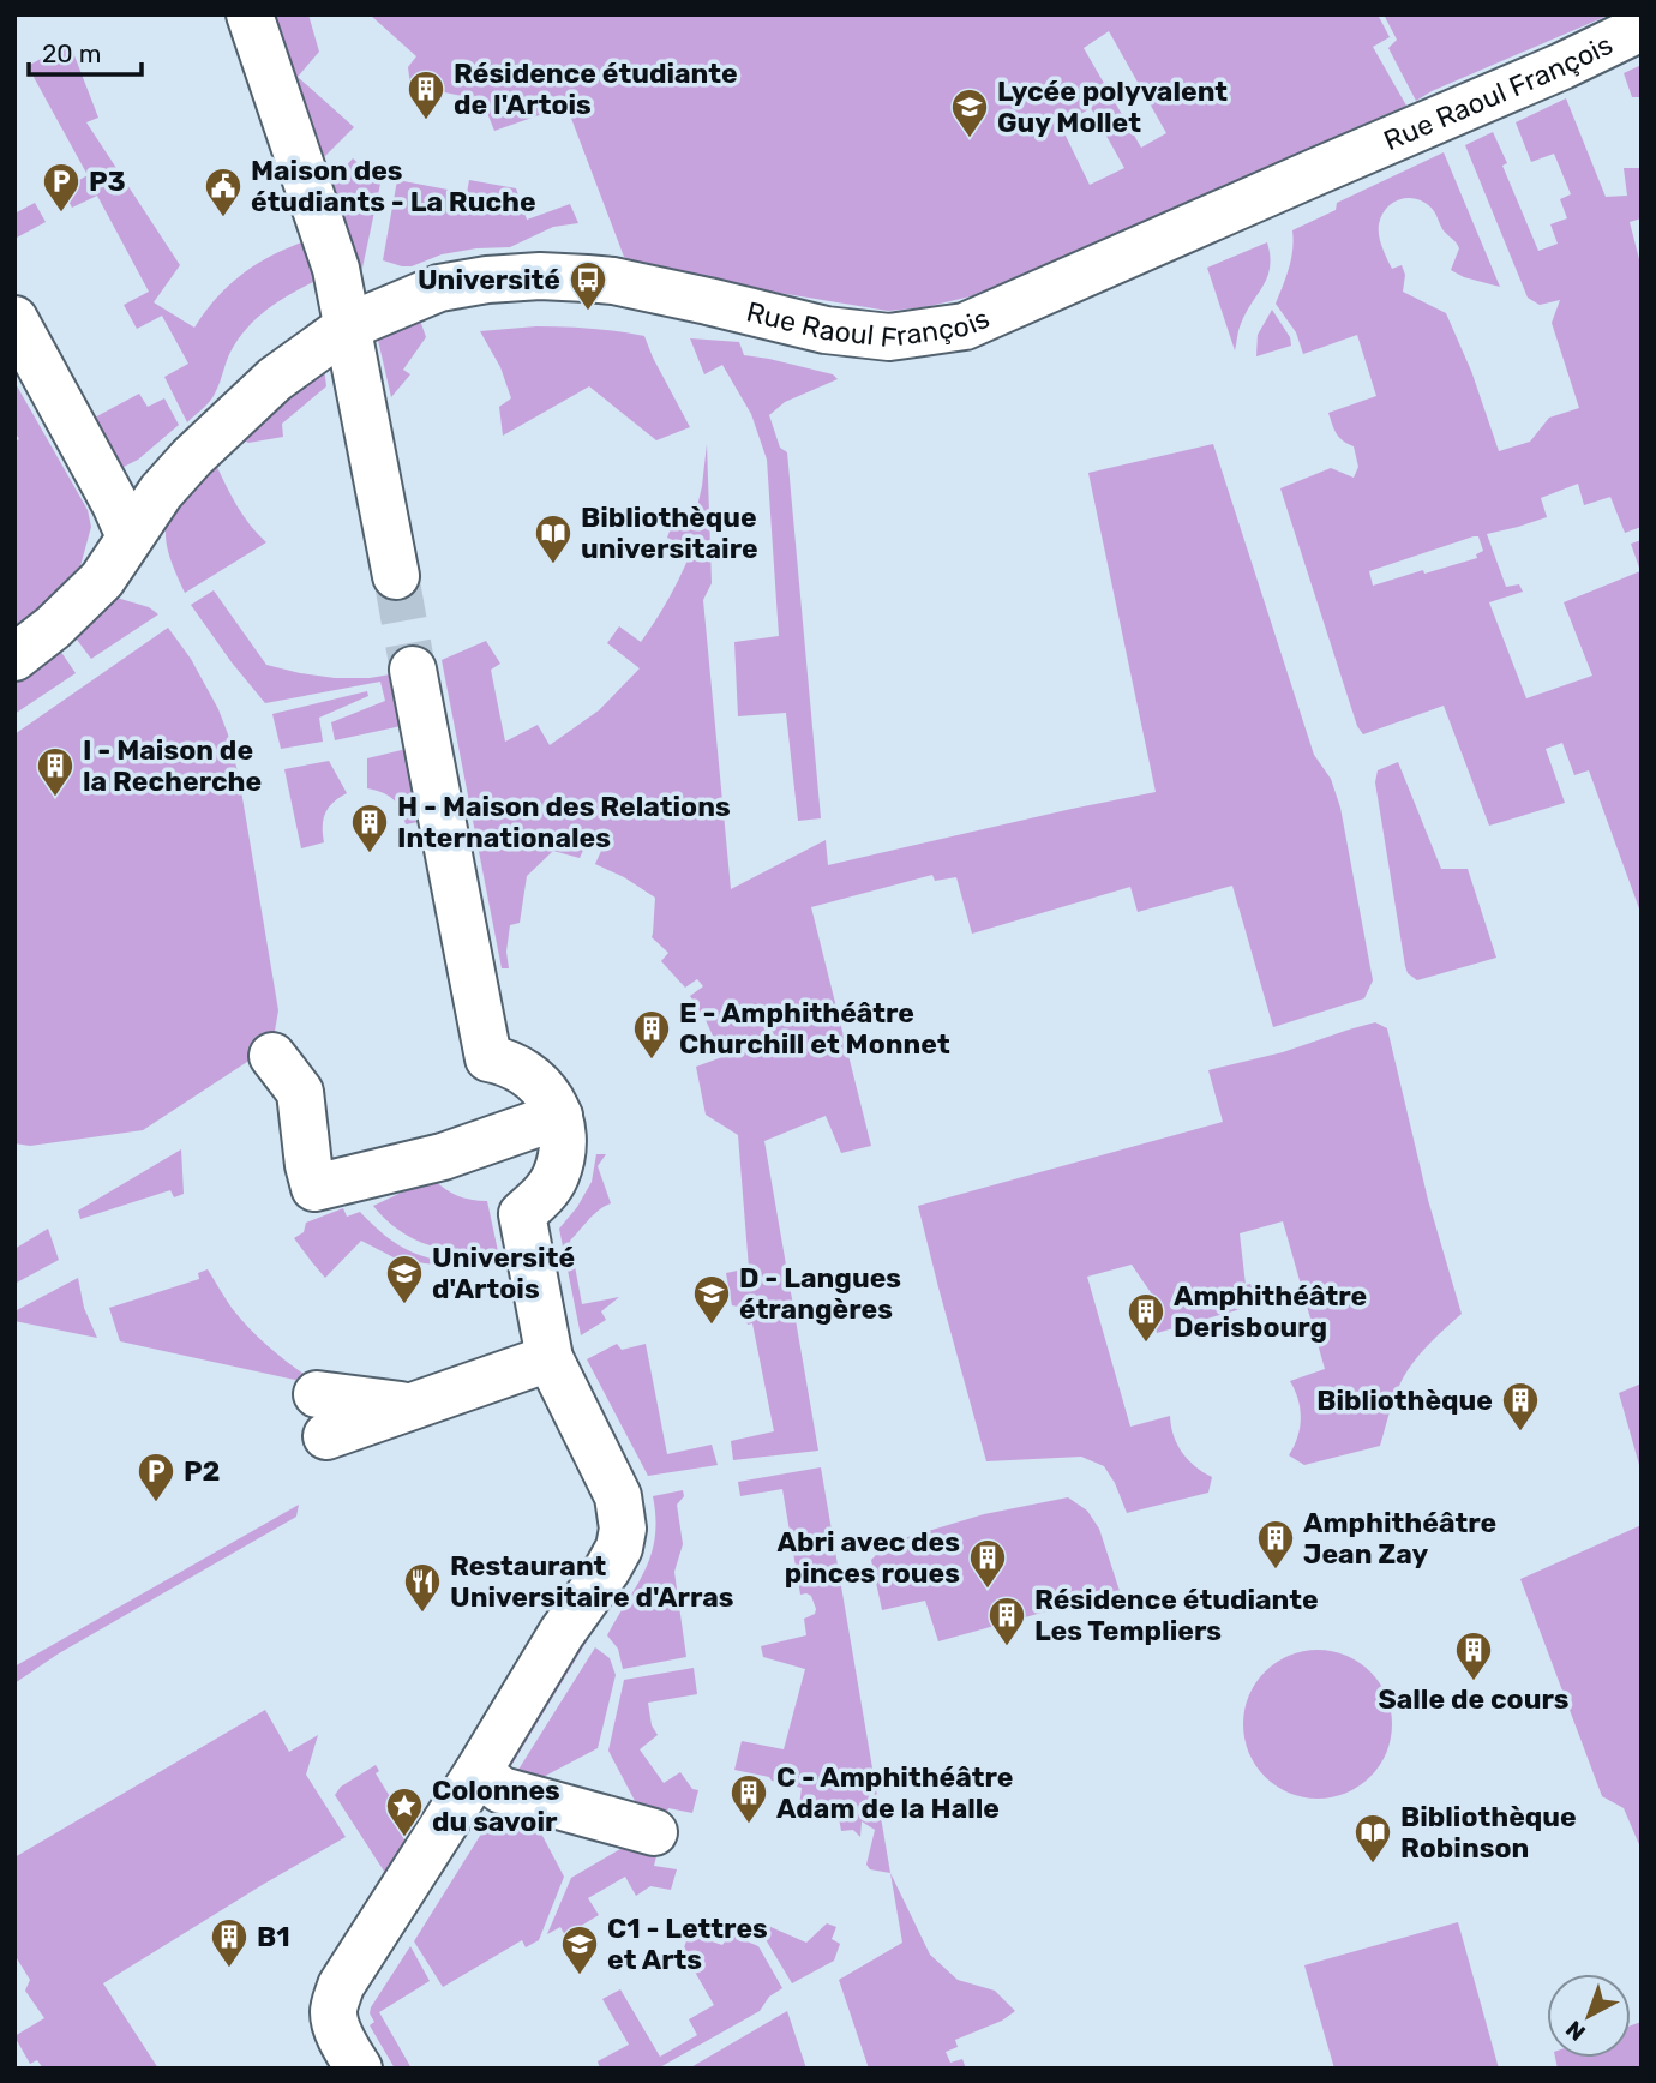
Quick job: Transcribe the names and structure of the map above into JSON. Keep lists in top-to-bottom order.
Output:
{
  "streets": {
    "street": ["Rue Raoul François"]
  },
  "places": {
    "building": [
      "Résidence étudiante de l'Artois",
      "I - Maison de la Recherche",
      "H - Maison des Relations Internationales",
      "E - Amphithéâtre Churchill et Monnet",
      "Amphithéâtre Derisbourg",
      "Bibliothèque",
      "Amphithéâtre Jean Zay",
      "Abri avec des pinces roues",
      "Résidence étudiante Les Templiers",
      "Salle de cours",
      "C - Amphithéâtre Adam de la Halle",
      "B1"
    ],
    "school or university": [
      "Lycée polyvalent Guy Mollet",
      "Université d'Artois",
      "D - Langues étrangères",
      "C1 - Lettres et Arts"
    ],
    "parking": ["P3", "P2"],
    "public building": ["Maison des étudiants - La Ruche"],
    "bus stop": ["Université"],
    "library": ["Bibliothèque universitaire", "Bibliothèque Robinson"],
    "restaurant": ["Restaurant Universitaire d'Arras"],
    "place": ["Colonnes du savoir"]
  },
  "scale_bar": "20 m",
  "north": "bottom left"
}
